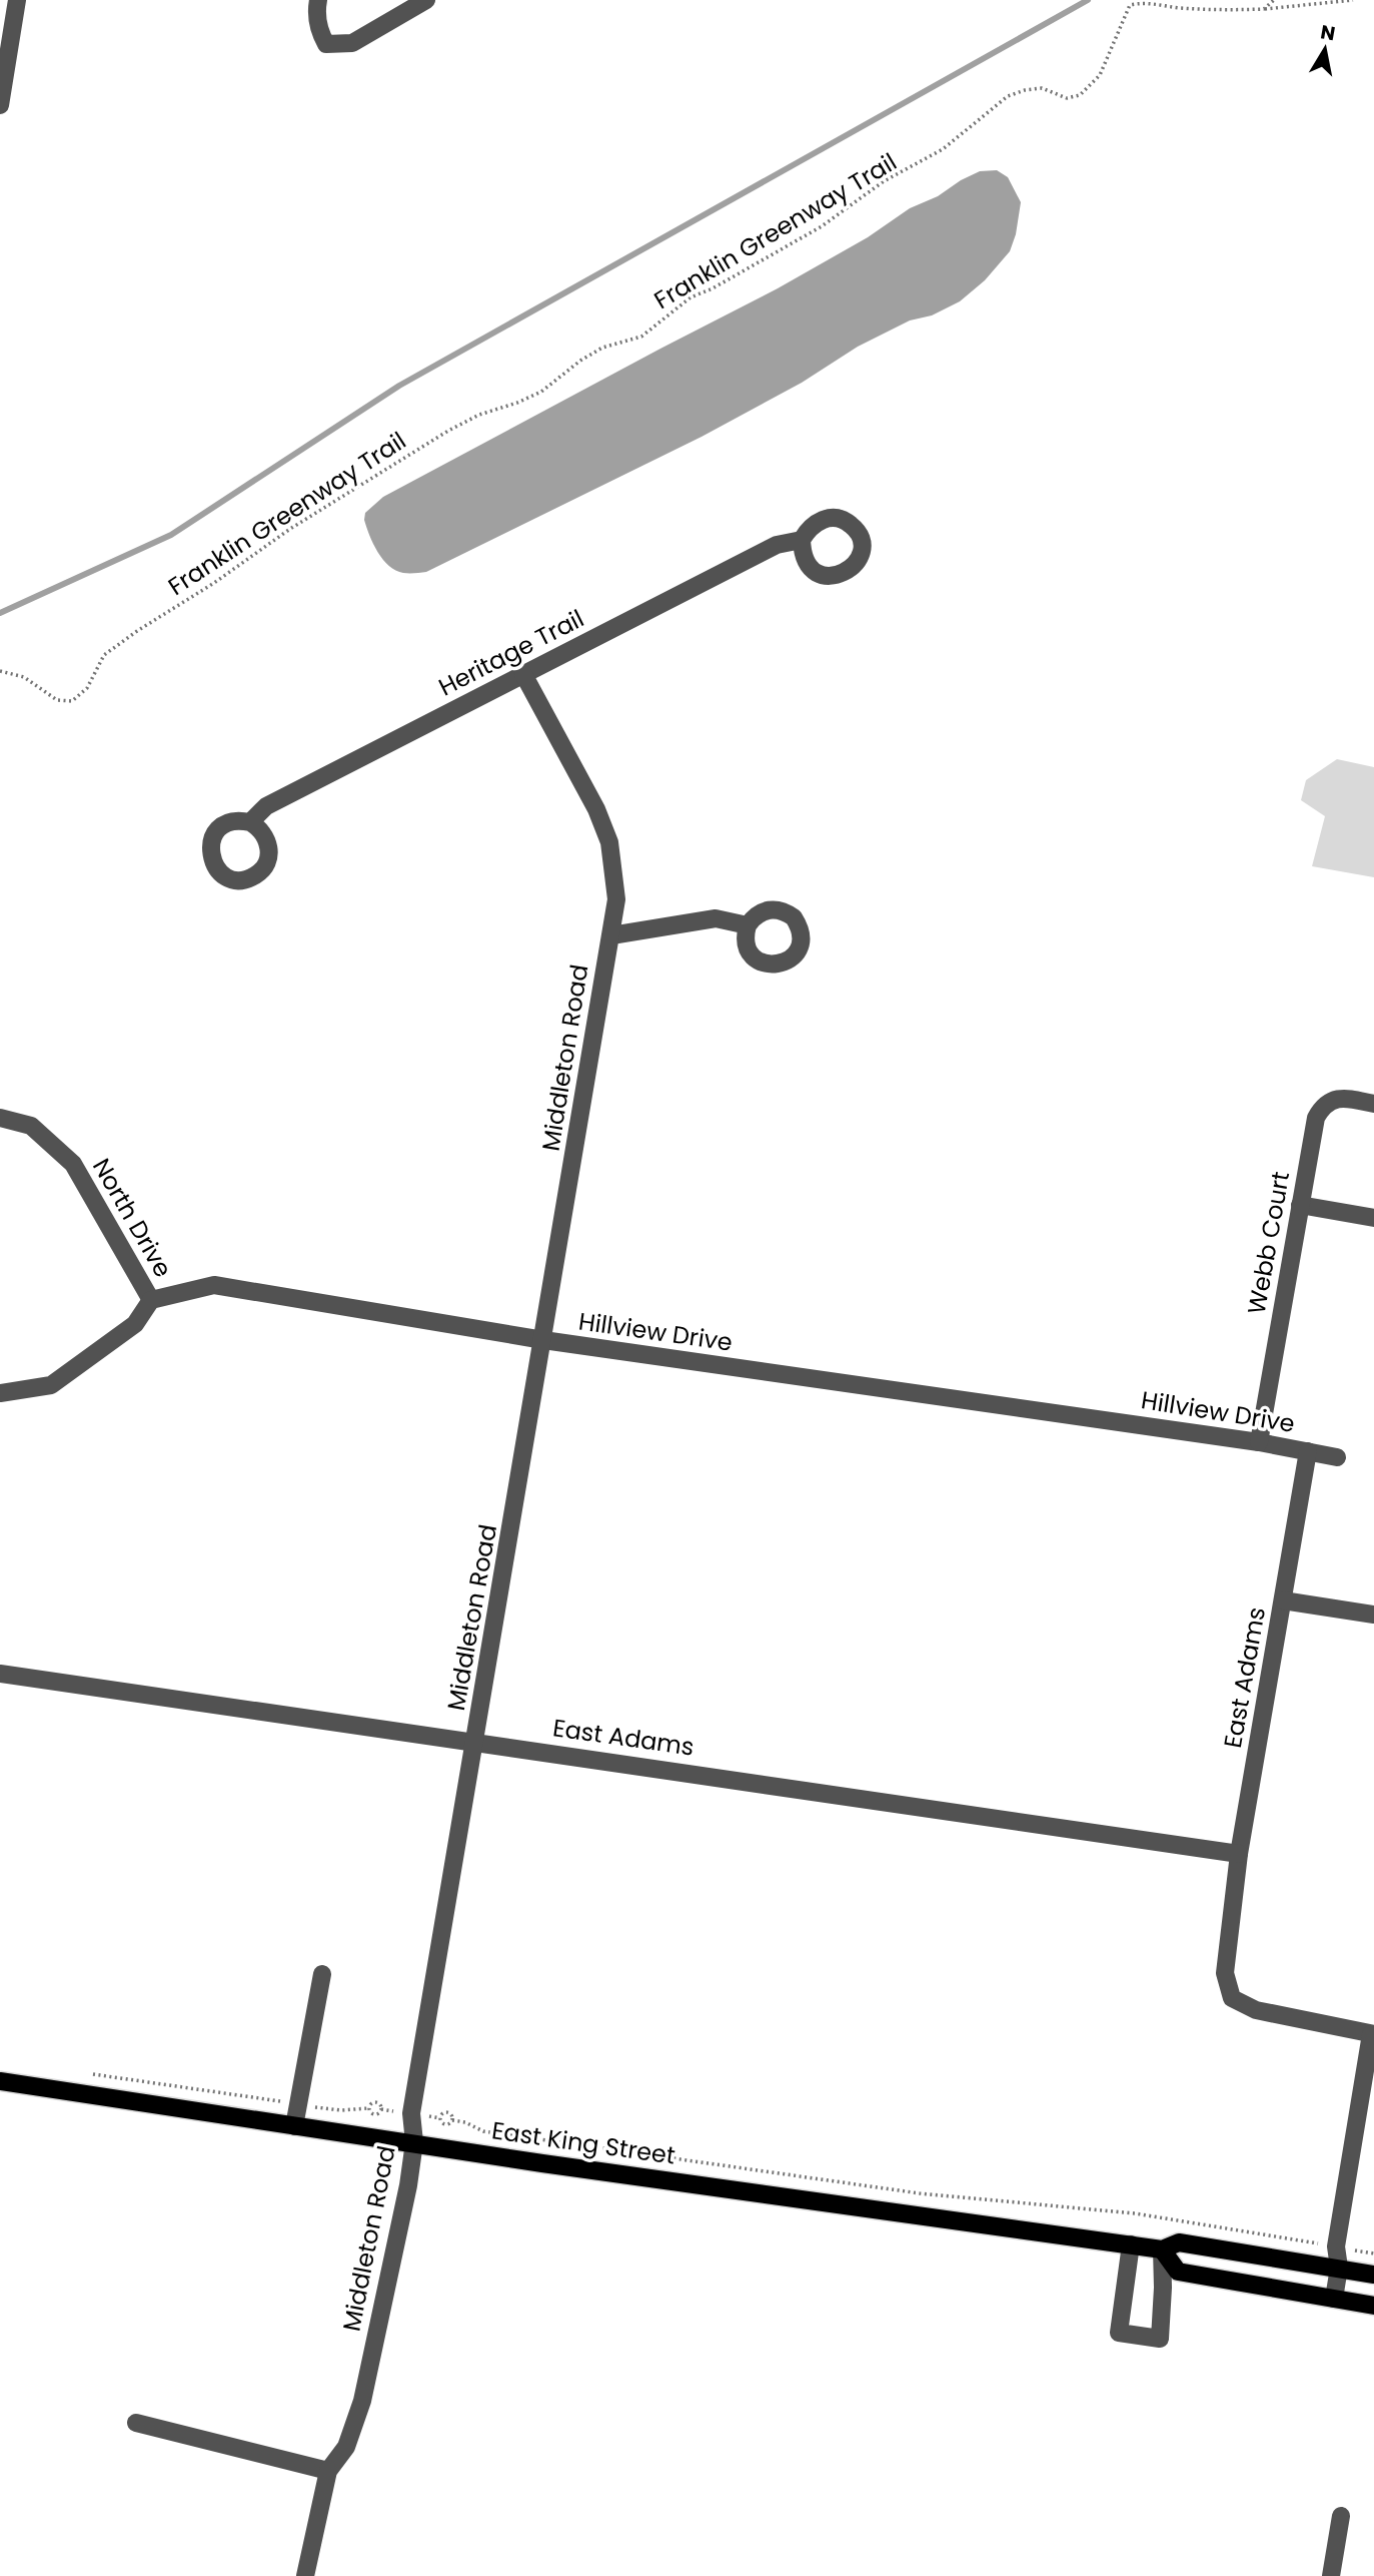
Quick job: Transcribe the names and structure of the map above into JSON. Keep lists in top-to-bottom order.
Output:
{
  "streets": {
    "main road": ["East King Street"],
    "street": [
      "Heritage Trail",
      "Middleton Road",
      "North Drive",
      "Webb Court",
      "Hillview Drive",
      "East Adams"
    ],
    "path": ["Franklin Greenway Trail"]
  },
  "crossings": [
    ["Heritage Trail", "Middleton Road"],
    ["Middleton Road", "Hillview Drive"],
    ["Middleton Road", "East Adams"],
    ["Middleton Road", "East King Street"],
    ["North Drive", "Hillview Drive"],
    ["Webb Court", "Hillview Drive"]
  ],
  "north": "top"
}
